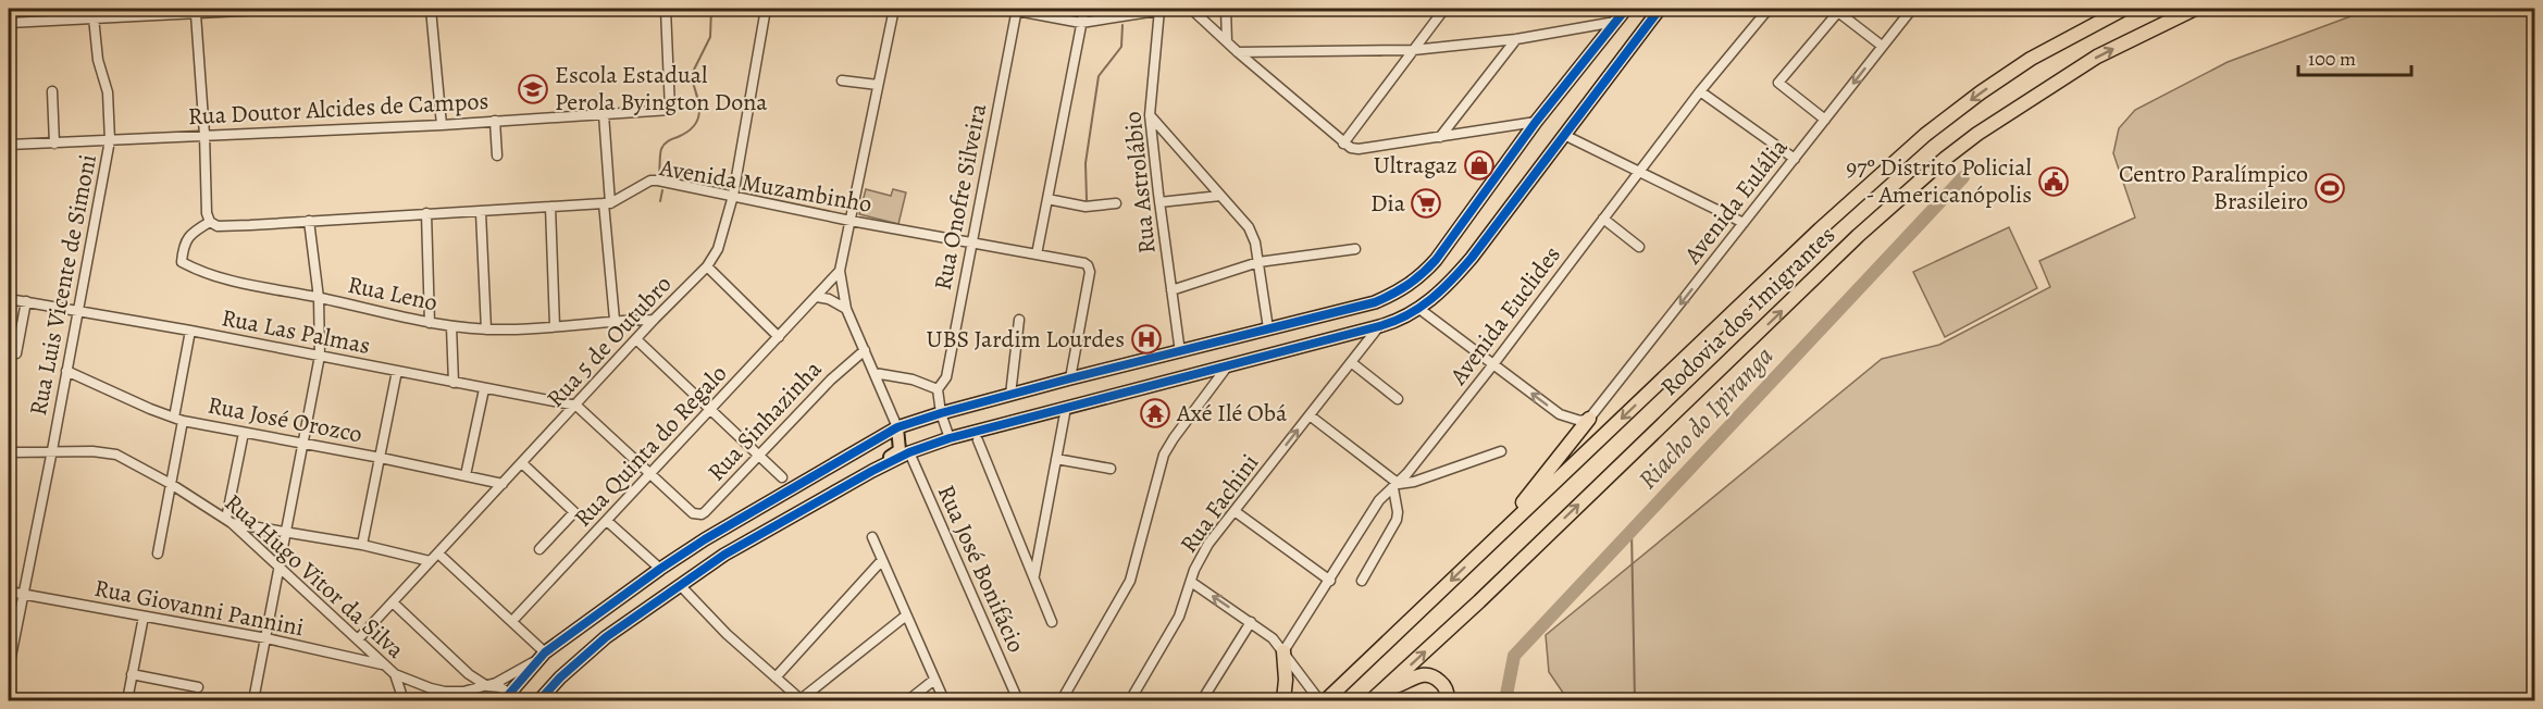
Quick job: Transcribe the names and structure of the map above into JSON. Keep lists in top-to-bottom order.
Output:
{
  "streets": {
    "highway": ["Rodovia dos Imigrantes"],
    "street": [
      "Rua Doutor Alcides de Campos",
      "Rua Astrolábio",
      "Avenida Muzambinho",
      "Rua Onofre Silveira",
      "Avenida Eulália",
      "Rua Luis Vicente de Simoni",
      "Rua Leno",
      "Avenida Euclides",
      "Rua Las Palmas",
      "Rua 5 de Outubro",
      "Rua José Orozco",
      "Rua Sinhazinha",
      "Rua Quinta do Regalo",
      "Rua Fachini",
      "Rua José Bonifácio",
      "Rua Hugo Vitor da Silva",
      "Rua Giovanni Pannini"
    ]
  },
  "crossings": [
    ["Rua Doutor Alcides de Campos", "Rua Luis Vicente de Simoni"],
    ["Avenida Muzambinho", "Rua Onofre Silveira"],
    ["Avenida Muzambinho", "Rua Leno"],
    ["Avenida Muzambinho", "Rua 5 de Outubro"],
    ["Rua Luis Vicente de Simoni", "Rua Las Palmas"],
    ["Rua Luis Vicente de Simoni", "Rua José Orozco"],
    ["Rua Luis Vicente de Simoni", "Rua Hugo Vitor da Silva"],
    ["Rua Luis Vicente de Simoni", "Rua Giovanni Pannini"],
    ["Rua Leno", "Rua 5 de Outubro"],
    ["Rua Las Palmas", "Rua 5 de Outubro"],
    ["Rua 5 de Outubro", "Rua José Orozco"],
    ["Rua 5 de Outubro", "Rua Hugo Vitor da Silva"],
    ["Rua Sinhazinha", "Rua Quinta do Regalo"],
    ["Rua Hugo Vitor da Silva", "Rua Giovanni Pannini"]
  ],
  "one_way": ["Avenida Eulália"],
  "water": ["Riacho do Ipiranga"],
  "places": {
    "school or university": ["Escola Estadual Perola Byington Dona"],
    "shop": ["Ultragaz"],
    "public building": ["97º Distrito Policial - Americanópolis"],
    "sports": ["Centro Paralímpico Brasileiro"],
    "supermarket": ["Dia"],
    "hospital": ["UBS Jardim Lourdes"],
    "temple": ["Axé Ilé Obá"]
  },
  "scale_bar": "100 m"
}
